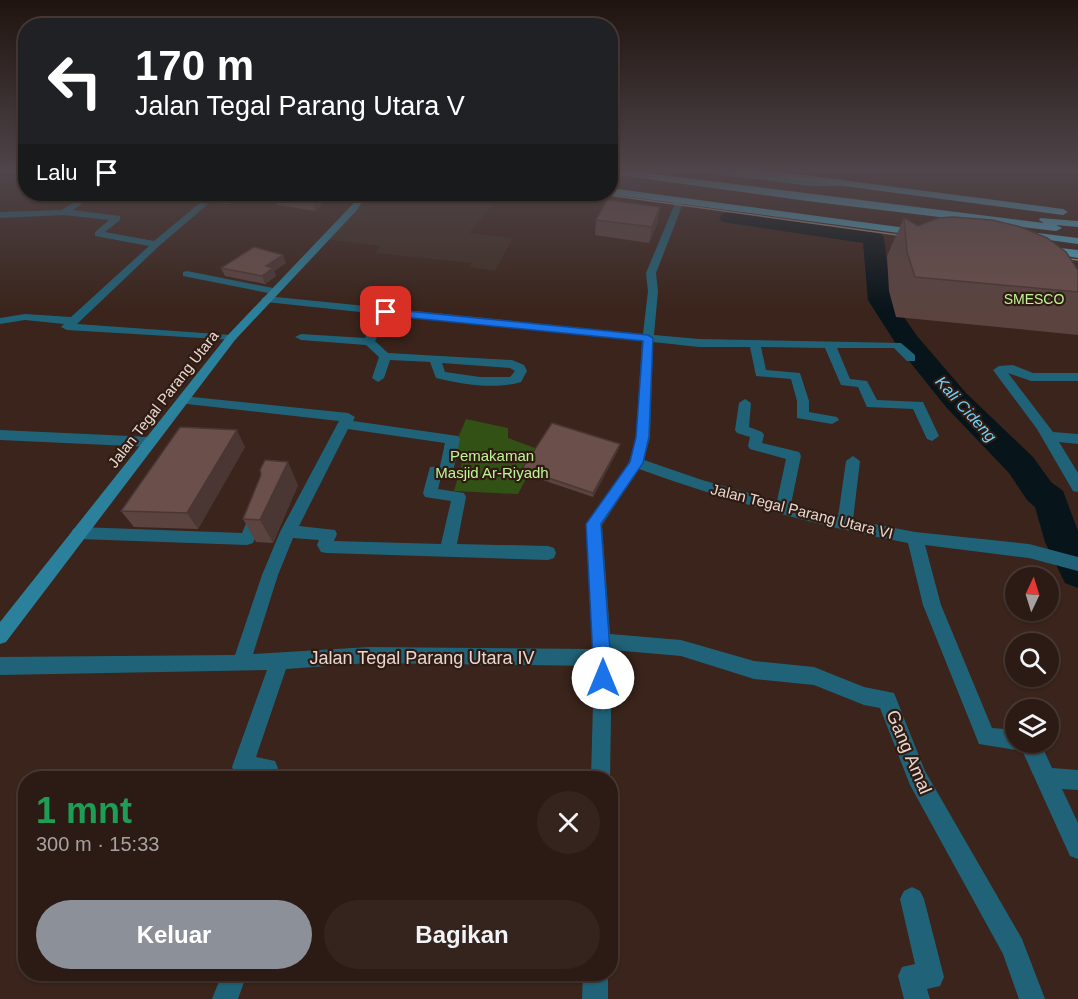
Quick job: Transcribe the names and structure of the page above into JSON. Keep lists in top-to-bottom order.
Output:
{
  "streets": {
    "street": [
      "Jalan Tegal Parang Utara",
      "Jalan Tegal Parang Utara VI",
      "Jalan Tegal Parang Utara IV",
      "Gang Amal"
    ]
  },
  "crossings": [
    ["Jalan Tegal Parang Utara IV", "Gang Amal"]
  ],
  "water": ["Kali Cideng"],
  "parks": ["SMESCO", "Pemakaman Masjid Ar-Riyadh"],
  "north": "top",
  "page": {
    "turn": ["170 m", "Jalan Tegal Parang Utara V"],
    "then": "Lalu",
    "heading": ["1 mnt", "300 m · 15:33"],
    "buttons": ["Keluar", "Bagikan"]
  }
}
